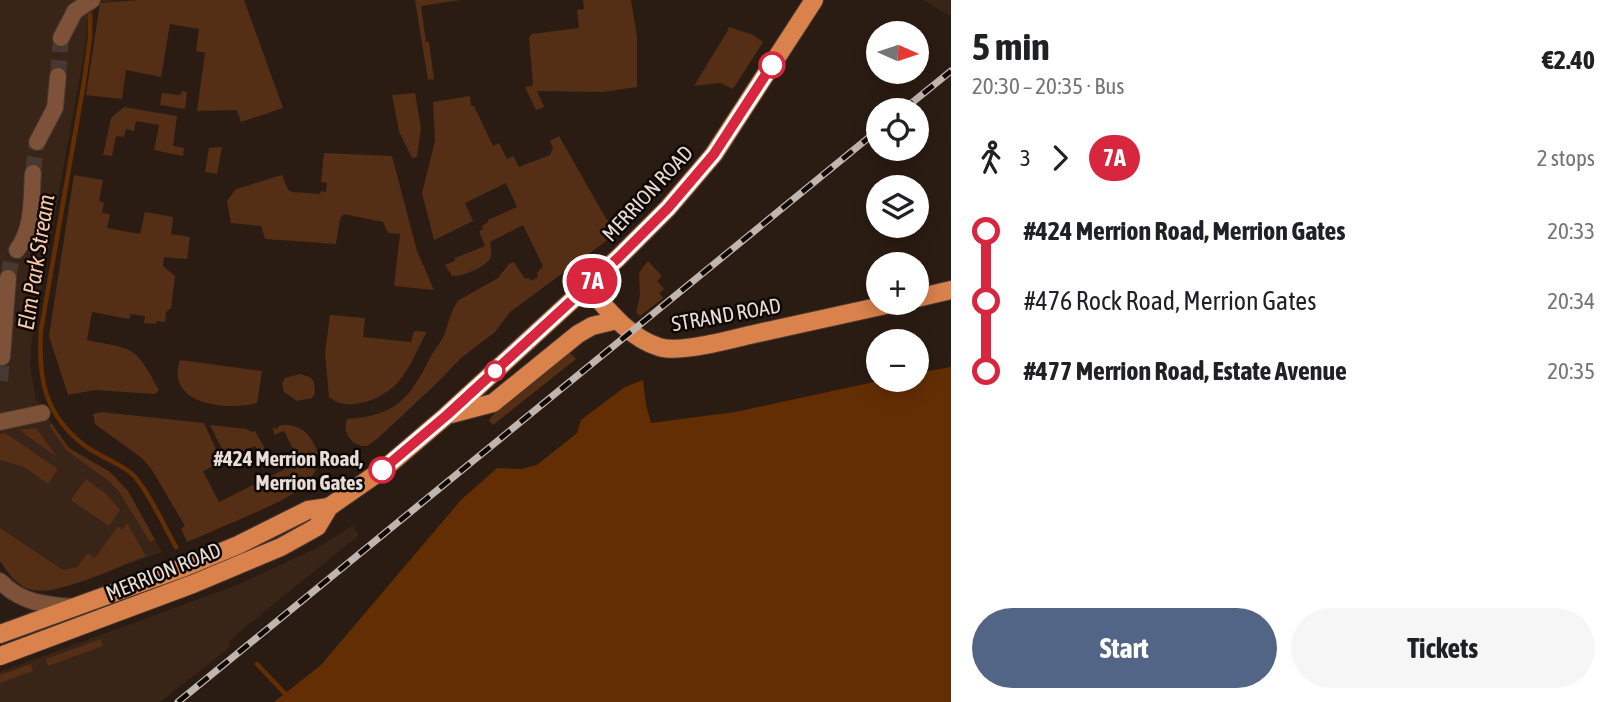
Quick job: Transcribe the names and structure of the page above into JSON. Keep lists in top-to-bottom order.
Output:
{
  "streets": {
    "main road": ["MERRION ROAD", "STRAND ROAD"]
  },
  "crossings": [
    ["MERRION ROAD", "STRAND ROAD"]
  ],
  "water": ["Elm Park Stream"],
  "places": ["#424 Merrion Road, Merrion Gates"],
  "lines": ["bus line 7A"],
  "north": "right",
  "page": {
    "on_map": "7A",
    "heading": ["5 min", "20:30 – 20:35 · Bus", "€2.40"],
    "map_buttons": ["+", "−"],
    "legs": ["3", "7A", "2 stops"],
    "list": [
      {
        "name": "#424 Merrion Road, Merrion Gates",
        "value": "20:33"
      },
      {
        "name": "#476 Rock Road, Merrion Gates",
        "value": "20:34"
      },
      {
        "name": "#477 Merrion Road, Estate Avenue",
        "value": "20:35"
      }
    ],
    "buttons": ["Start", "Tickets"]
  }
}
